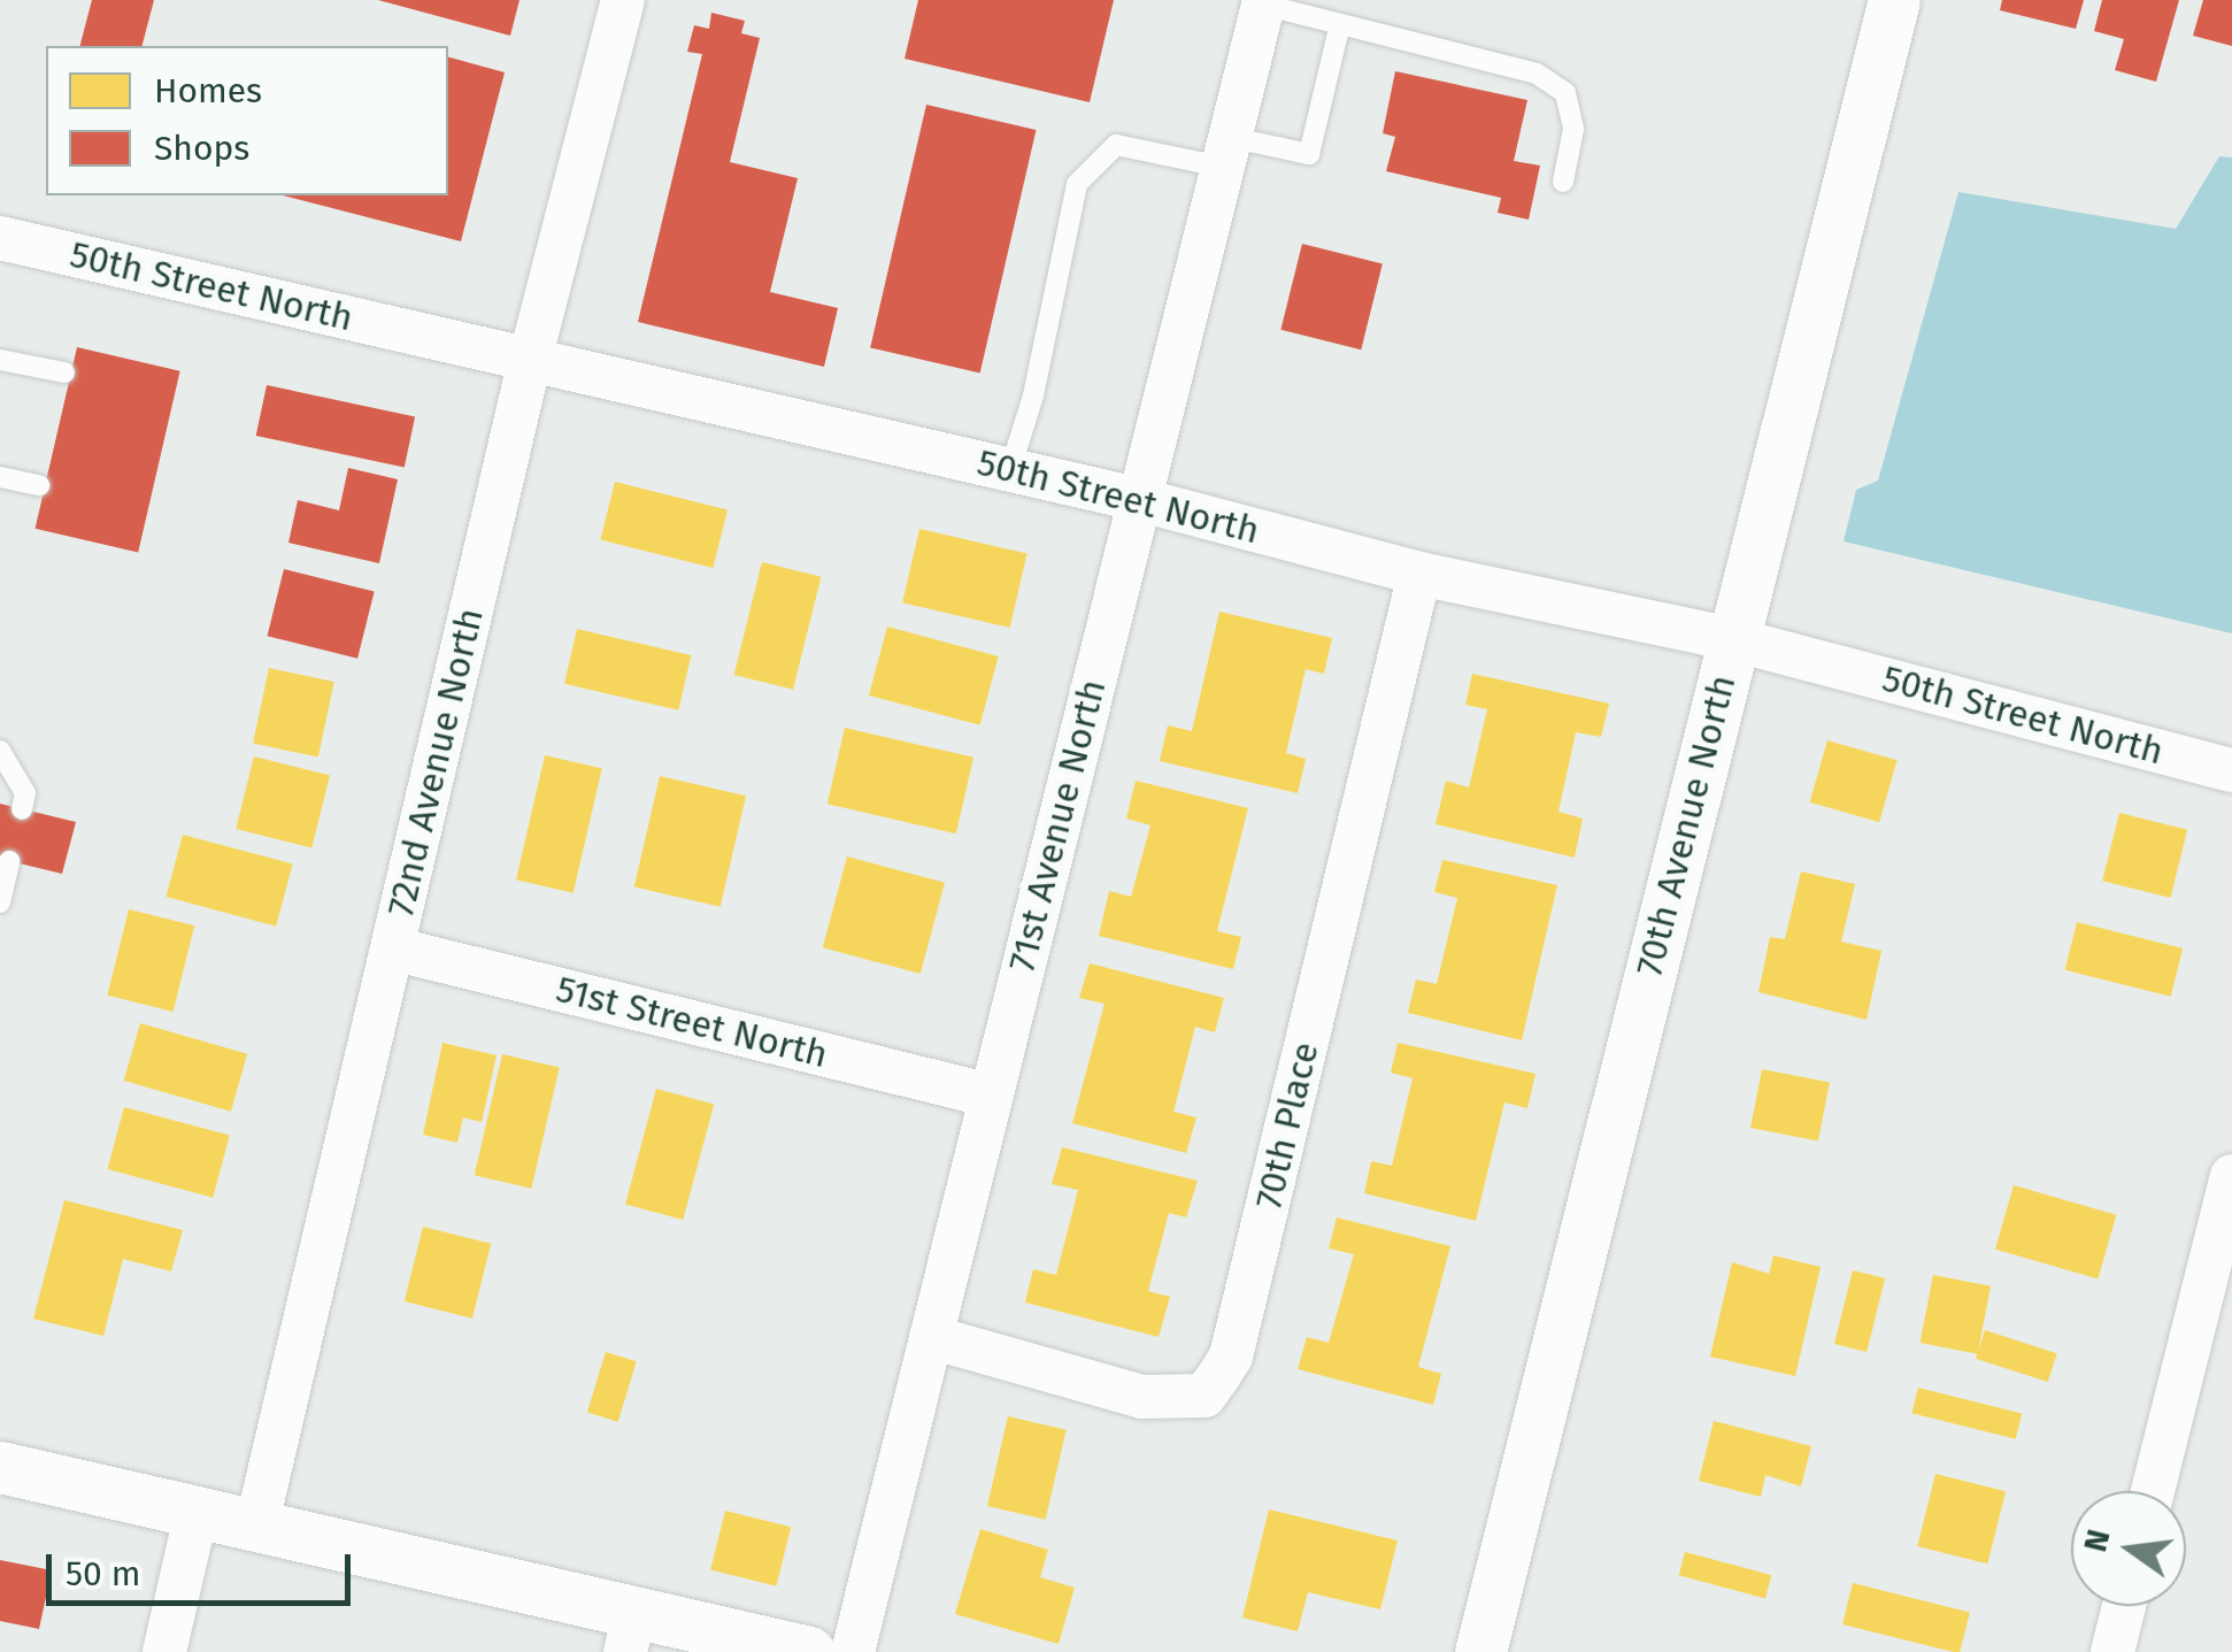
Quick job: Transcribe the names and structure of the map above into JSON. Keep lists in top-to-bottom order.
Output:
{
  "streets": {
    "street": [
      "50th Street North",
      "72nd Avenue North",
      "71st Avenue North",
      "70th Avenue North",
      "51st Street North",
      "70th Place"
    ]
  },
  "crossings": [
    ["50th Street North", "72nd Avenue North"],
    ["50th Street North", "71st Avenue North"],
    ["50th Street North", "70th Avenue North"],
    ["50th Street North", "70th Place"],
    ["72nd Avenue North", "51st Street North"],
    ["71st Avenue North", "51st Street North"],
    ["71st Avenue North", "70th Place"]
  ],
  "legend": ["Homes", "Shops"],
  "scale_bar": "50 m",
  "north": "left"
}
